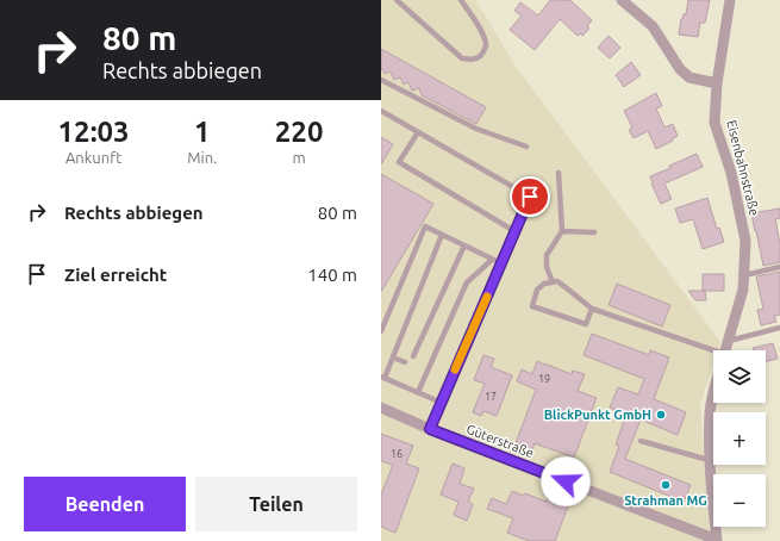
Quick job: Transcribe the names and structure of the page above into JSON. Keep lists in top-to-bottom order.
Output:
{
  "streets": {
    "street": ["Eisenbahnstraße", "Güterstraße"]
  },
  "crossings": [
    ["Eisenbahnstraße", "Güterstraße"]
  ],
  "places": ["BlickPunkt GmbH", "Strahman MG"],
  "house_numbers": ["19", "17", "16"],
  "page": {
    "turn": ["80 m", "Rechts abbiegen"],
    "eta": [
      "12:03",
      "Ankunft",
      "1",
      "Min.",
      "220",
      "m"
    ],
    "list": [
      {
        "name": "Rechts abbiegen",
        "value": "80 m"
      },
      {
        "name": "Ziel erreicht",
        "value": "140 m"
      }
    ],
    "map_buttons": ["+", "−"],
    "buttons": ["Beenden", "Teilen"]
  }
}
